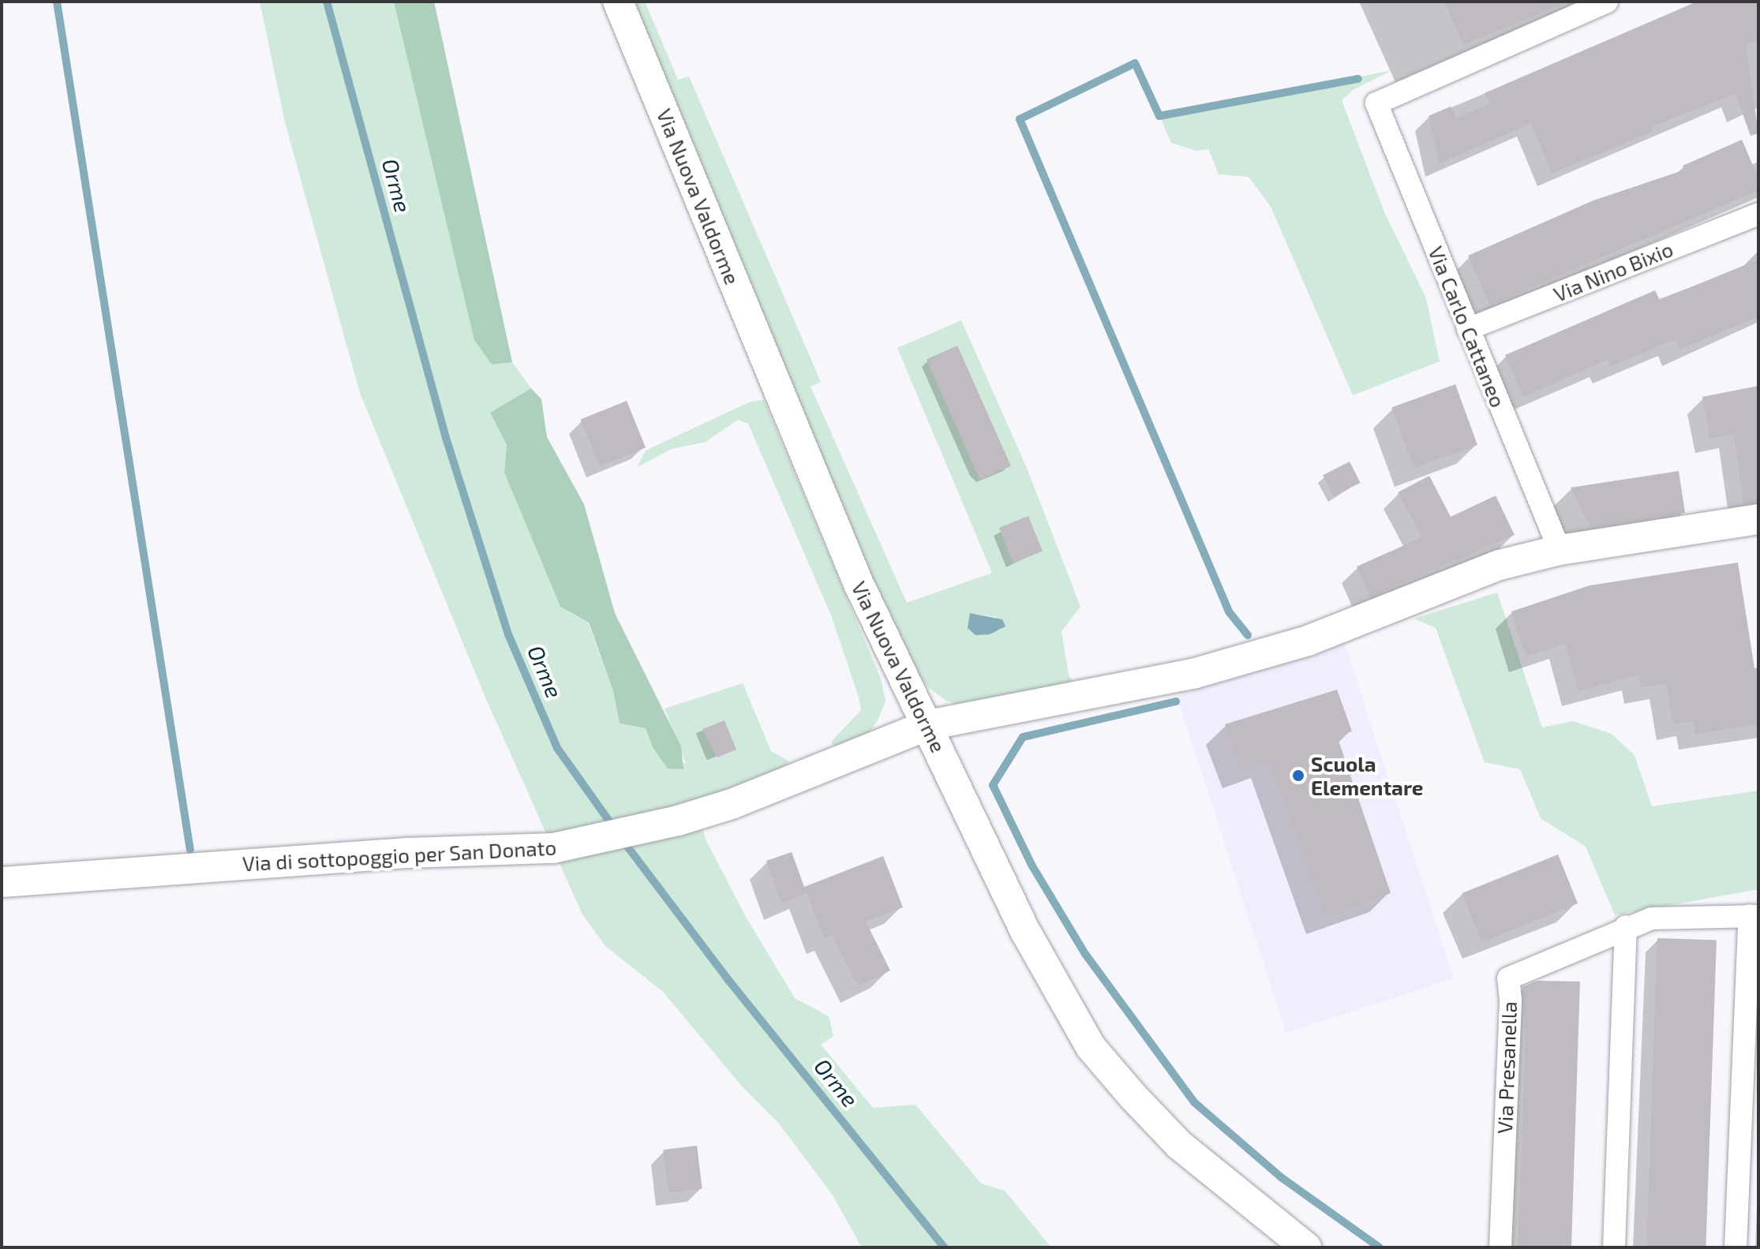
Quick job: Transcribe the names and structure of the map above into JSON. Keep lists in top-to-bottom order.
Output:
{
  "streets": {
    "street": [
      "Via Nuova Valdorme",
      "Via Nino Bixio",
      "Via Carlo Cattaneo",
      "Via di sottopoggio per San Donato",
      "Via Presanella"
    ]
  },
  "crossings": [
    ["Via Nuova Valdorme", "Via di sottopoggio per San Donato"],
    ["Via Nino Bixio", "Via Carlo Cattaneo"]
  ],
  "water": ["Orme"],
  "places": ["Scuola Elementare"]
}
